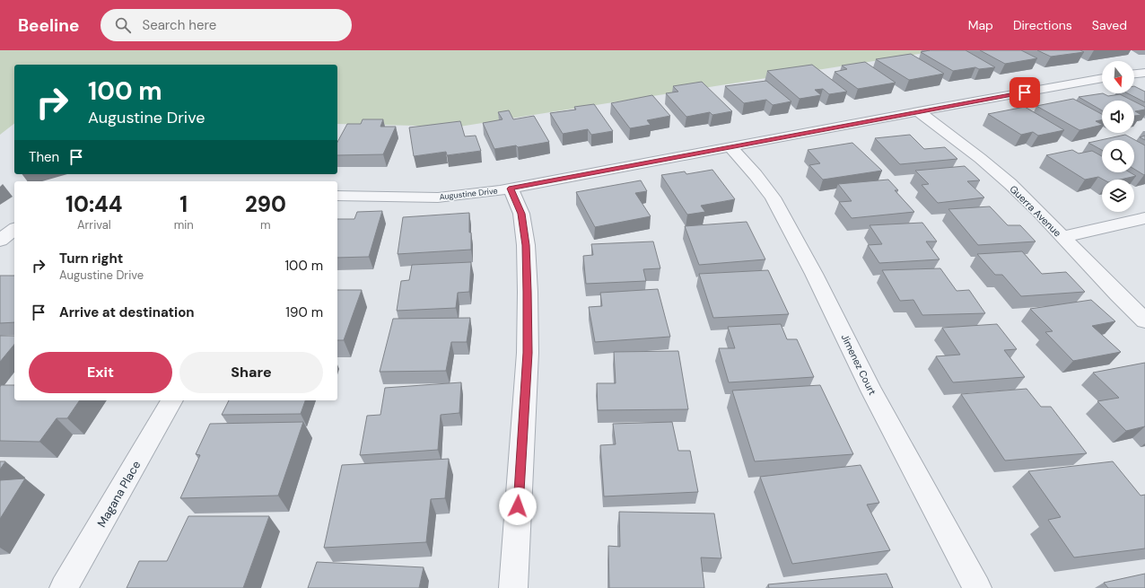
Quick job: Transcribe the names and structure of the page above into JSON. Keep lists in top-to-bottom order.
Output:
{
  "streets": {
    "street": [
      "Augustine Drive",
      "Guerra Avenue",
      "Jimenez Court",
      "Magana Place"
    ]
  },
  "crossings": [
    ["Augustine Drive", "Guerra Avenue"],
    ["Augustine Drive", "Jimenez Court"]
  ],
  "north": "bottom",
  "page": {
    "header": "Beeline",
    "search": "Search here",
    "nav": ["Map", "Directions", "Saved"],
    "turn": ["100 m", "Augustine Drive"],
    "then": "Then",
    "eta": [
      "10:44",
      "Arrival",
      "1",
      "min",
      "290",
      "m"
    ],
    "list": [
      {
        "name": "Turn right",
        "note": "Augustine Drive",
        "value": "100 m"
      },
      {
        "name": "Arrive at destination",
        "value": "190 m"
      }
    ],
    "buttons": ["Exit", "Share"]
  }
}
